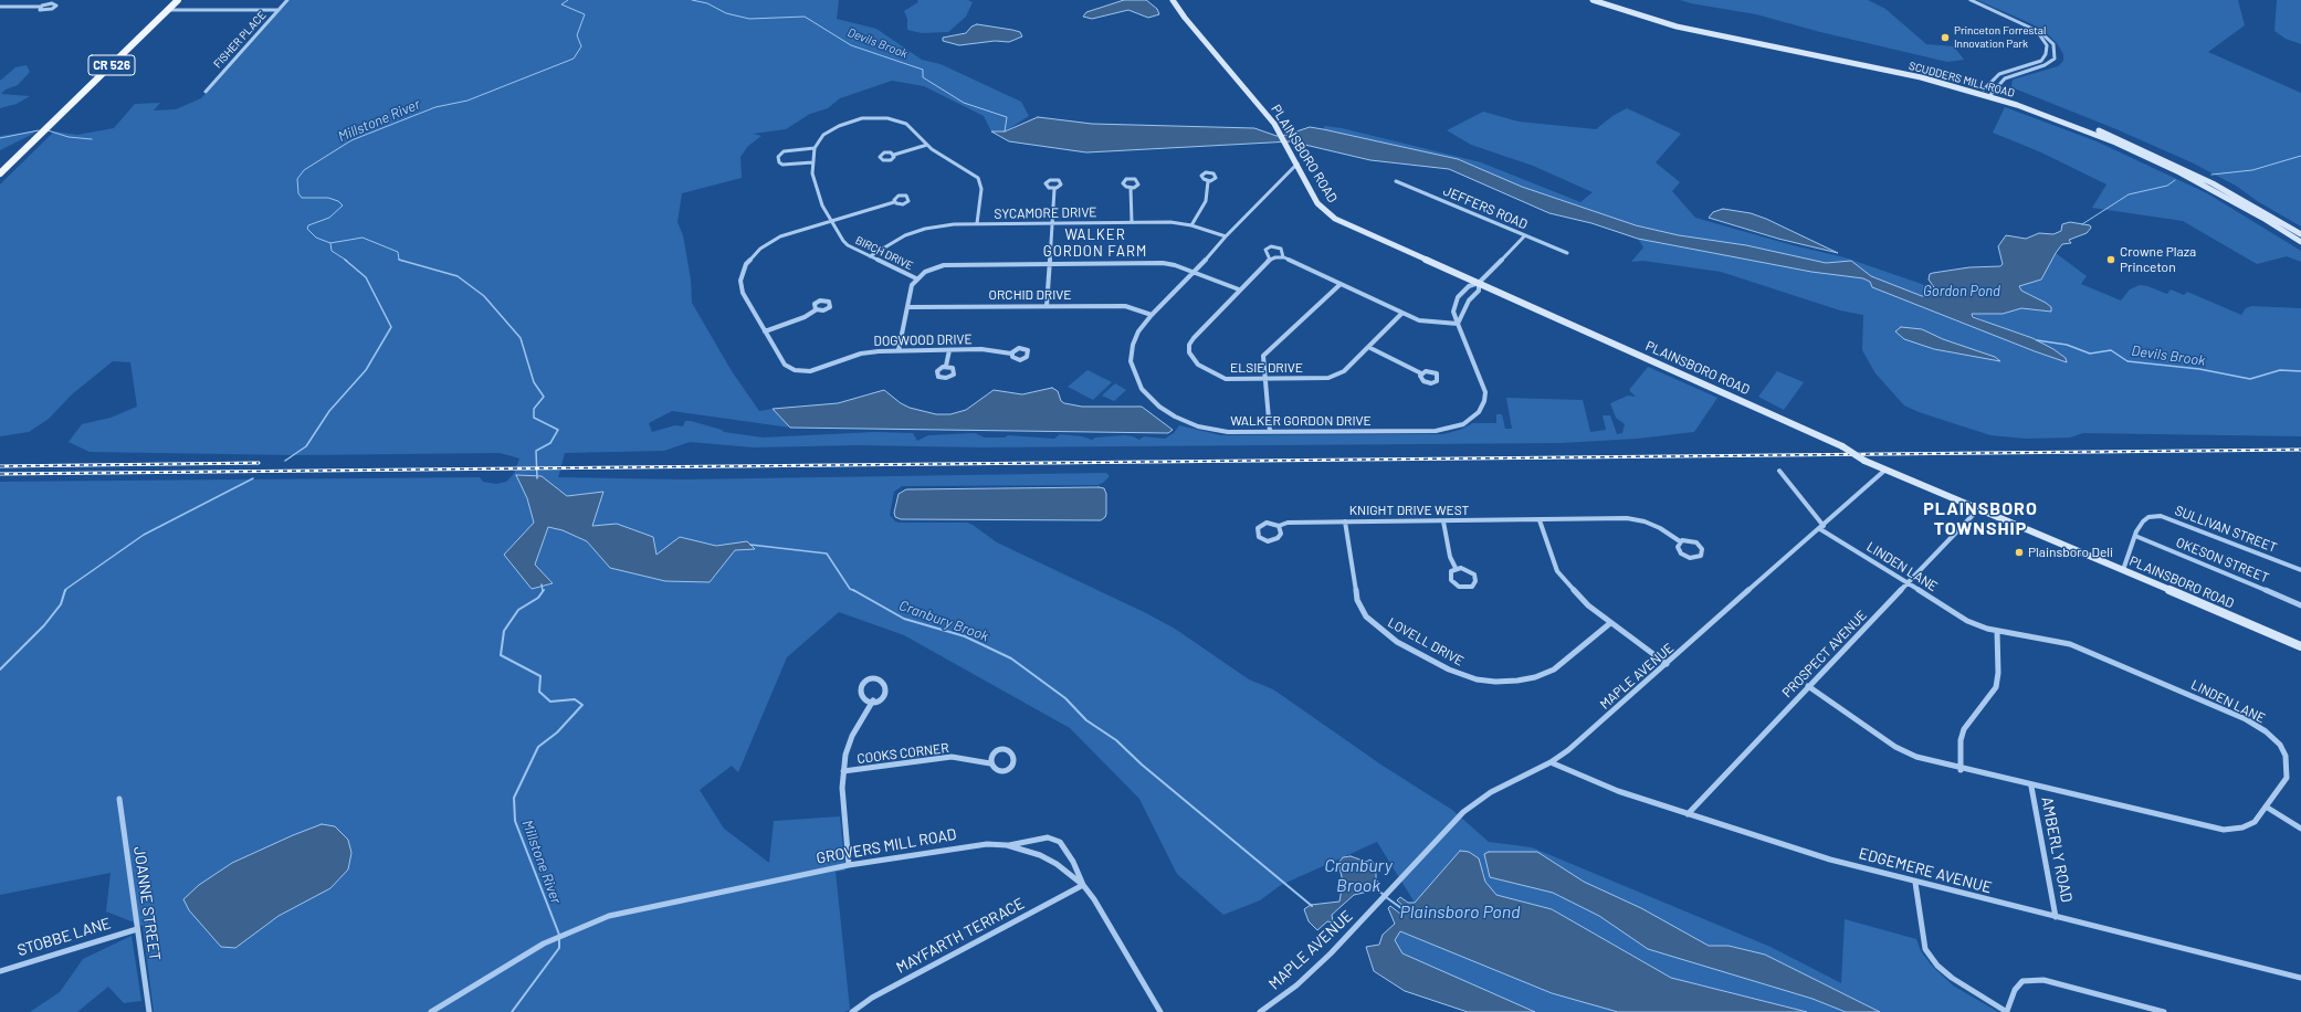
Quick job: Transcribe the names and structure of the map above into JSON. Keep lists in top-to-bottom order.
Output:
{
  "streets": {
    "main road": ["CR 526", "SCUDDERS MILL ROAD", "PLAINSBORO ROAD"],
    "street": [
      "FISHER PLACE",
      "JEFFERS ROAD",
      "SYCAMORE DRIVE",
      "BIRCH DRIVE",
      "ORCHID DRIVE",
      "DOGWOOD DRIVE",
      "ELSIE DRIVE",
      "WALKER GORDON DRIVE",
      "KNIGHT DRIVE WEST",
      "SULLIVAN STREET",
      "OKESON STREET",
      "LINDEN LANE",
      "LOVELL DRIVE",
      "PROSPECT AVENUE",
      "MAPLE AVENUE",
      "COOKS CORNER",
      "GROVERS MILL ROAD",
      "AMBERLY ROAD",
      "EDGEMERE AVENUE",
      "JOANNE STREET",
      "MAYFARTH TERRACE",
      "STOBBE LANE"
    ]
  },
  "crossings": [
    ["PLAINSBORO ROAD", "WALKER GORDON DRIVE"],
    ["PLAINSBORO ROAD", "SULLIVAN STREET"],
    ["PLAINSBORO ROAD", "PROSPECT AVENUE"],
    ["PLAINSBORO ROAD", "MAPLE AVENUE"],
    ["SYCAMORE DRIVE", "BIRCH DRIVE"],
    ["SYCAMORE DRIVE", "WALKER GORDON DRIVE"],
    ["BIRCH DRIVE", "DOGWOOD DRIVE"],
    ["ORCHID DRIVE", "WALKER GORDON DRIVE"],
    ["ELSIE DRIVE", "WALKER GORDON DRIVE"],
    ["KNIGHT DRIVE WEST", "LOVELL DRIVE"],
    ["SULLIVAN STREET", "OKESON STREET"],
    ["LINDEN LANE", "PROSPECT AVENUE"],
    ["LINDEN LANE", "MAPLE AVENUE"],
    ["LINDEN LANE", "AMBERLY ROAD"],
    ["PROSPECT AVENUE", "EDGEMERE AVENUE"],
    ["MAPLE AVENUE", "EDGEMERE AVENUE"],
    ["GROVERS MILL ROAD", "MAYFARTH TERRACE"],
    ["AMBERLY ROAD", "EDGEMERE AVENUE"],
    ["JOANNE STREET", "STOBBE LANE"]
  ],
  "districts": ["WALKER GORDON FARM", "PLAINSBORO TOWNSHIP"],
  "water": [
    "Devils Brook",
    "Millstone River",
    "Gordon Pond",
    "Cranbury Brook",
    "Plainsboro Pond"
  ],
  "places": ["Princeton Forrestal Innovation Park", "Crowne Plaza Princeton", "Plainsboro Deli"]
}
